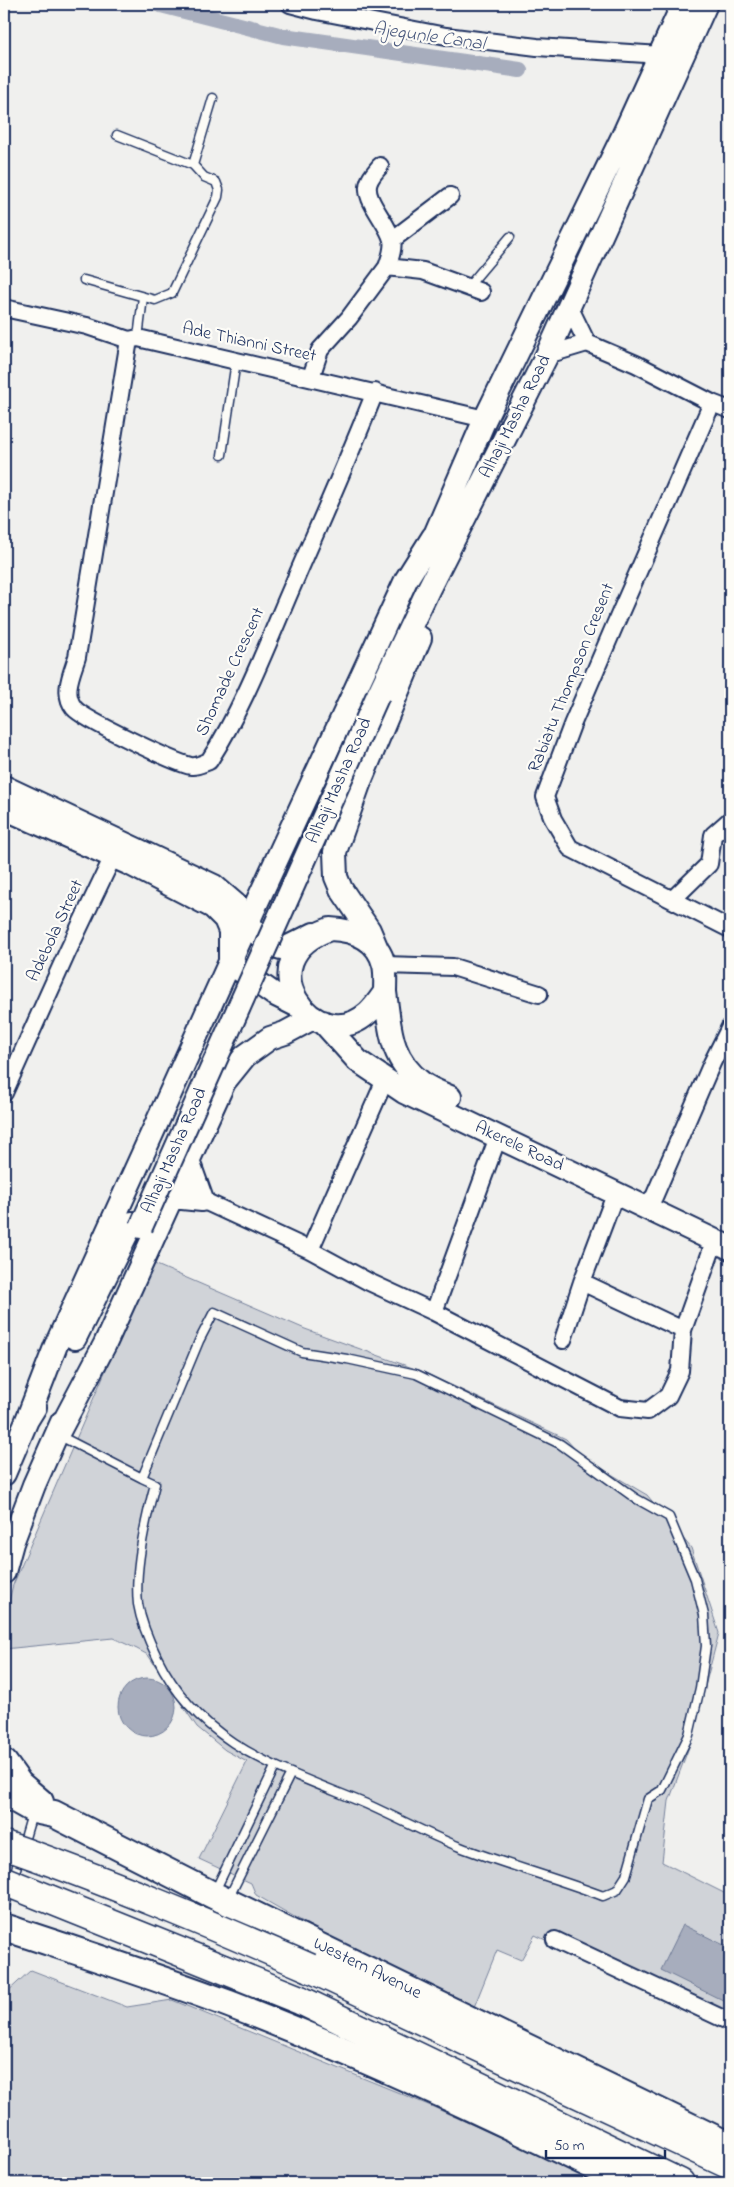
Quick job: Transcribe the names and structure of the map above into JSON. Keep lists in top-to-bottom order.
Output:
{
  "streets": {
    "highway": ["Western Avenue"],
    "street": [
      "Ade Thianni Street",
      "Alhaji Masha Road",
      "Shomade Crescent",
      "Rabiatu Thompson Cresent",
      "Adebola Street",
      "Akerele Road"
    ]
  },
  "crossings": [
    ["Ade Thianni Street", "Alhaji Masha Road"],
    ["Ade Thianni Street", "Shomade Crescent"]
  ],
  "water": ["Ajegunle Canal"],
  "scale_bar": "50 m"
}
